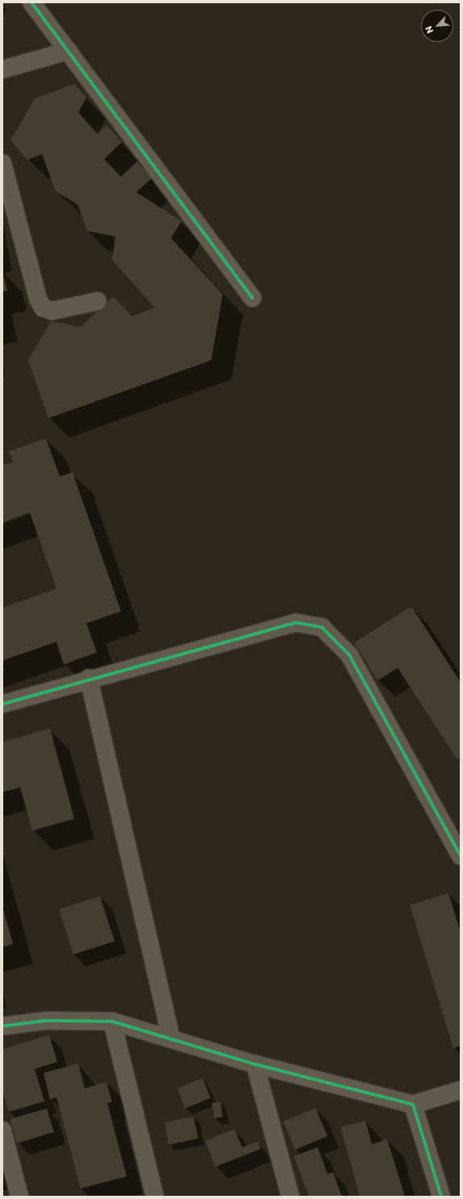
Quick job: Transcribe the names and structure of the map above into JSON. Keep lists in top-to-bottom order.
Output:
{
  "north": "bottom left"
}
